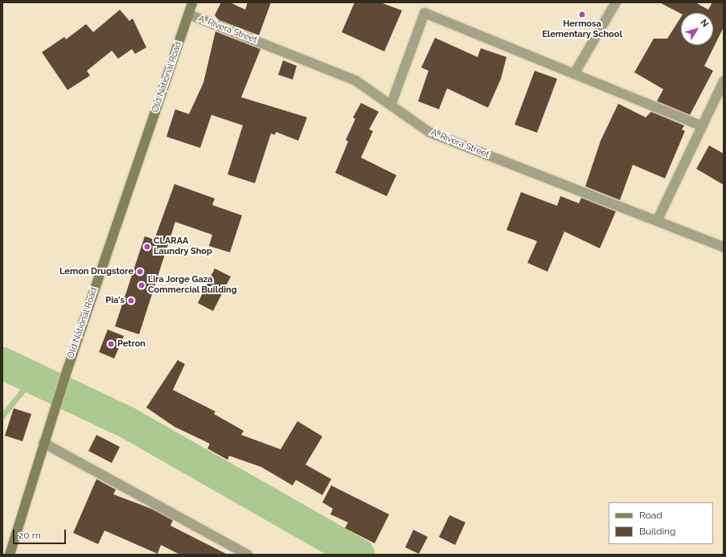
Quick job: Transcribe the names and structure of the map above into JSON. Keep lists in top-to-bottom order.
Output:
{
  "streets": {
    "main road": ["Old National Road"],
    "street": ["A. Rivera Street"]
  },
  "crossings": [
    ["A. Rivera Street", "Old National Road"]
  ],
  "places": [
    "Hermosa Elementary School",
    "CLARAA Laundry Shop",
    "Lemon Drugstore",
    "Lira Jorge Gaza Commercial Building",
    "Pia's",
    "Petron"
  ],
  "legend": ["Road", "Building"],
  "scale_bar": "20 m",
  "north": "top right"
}
